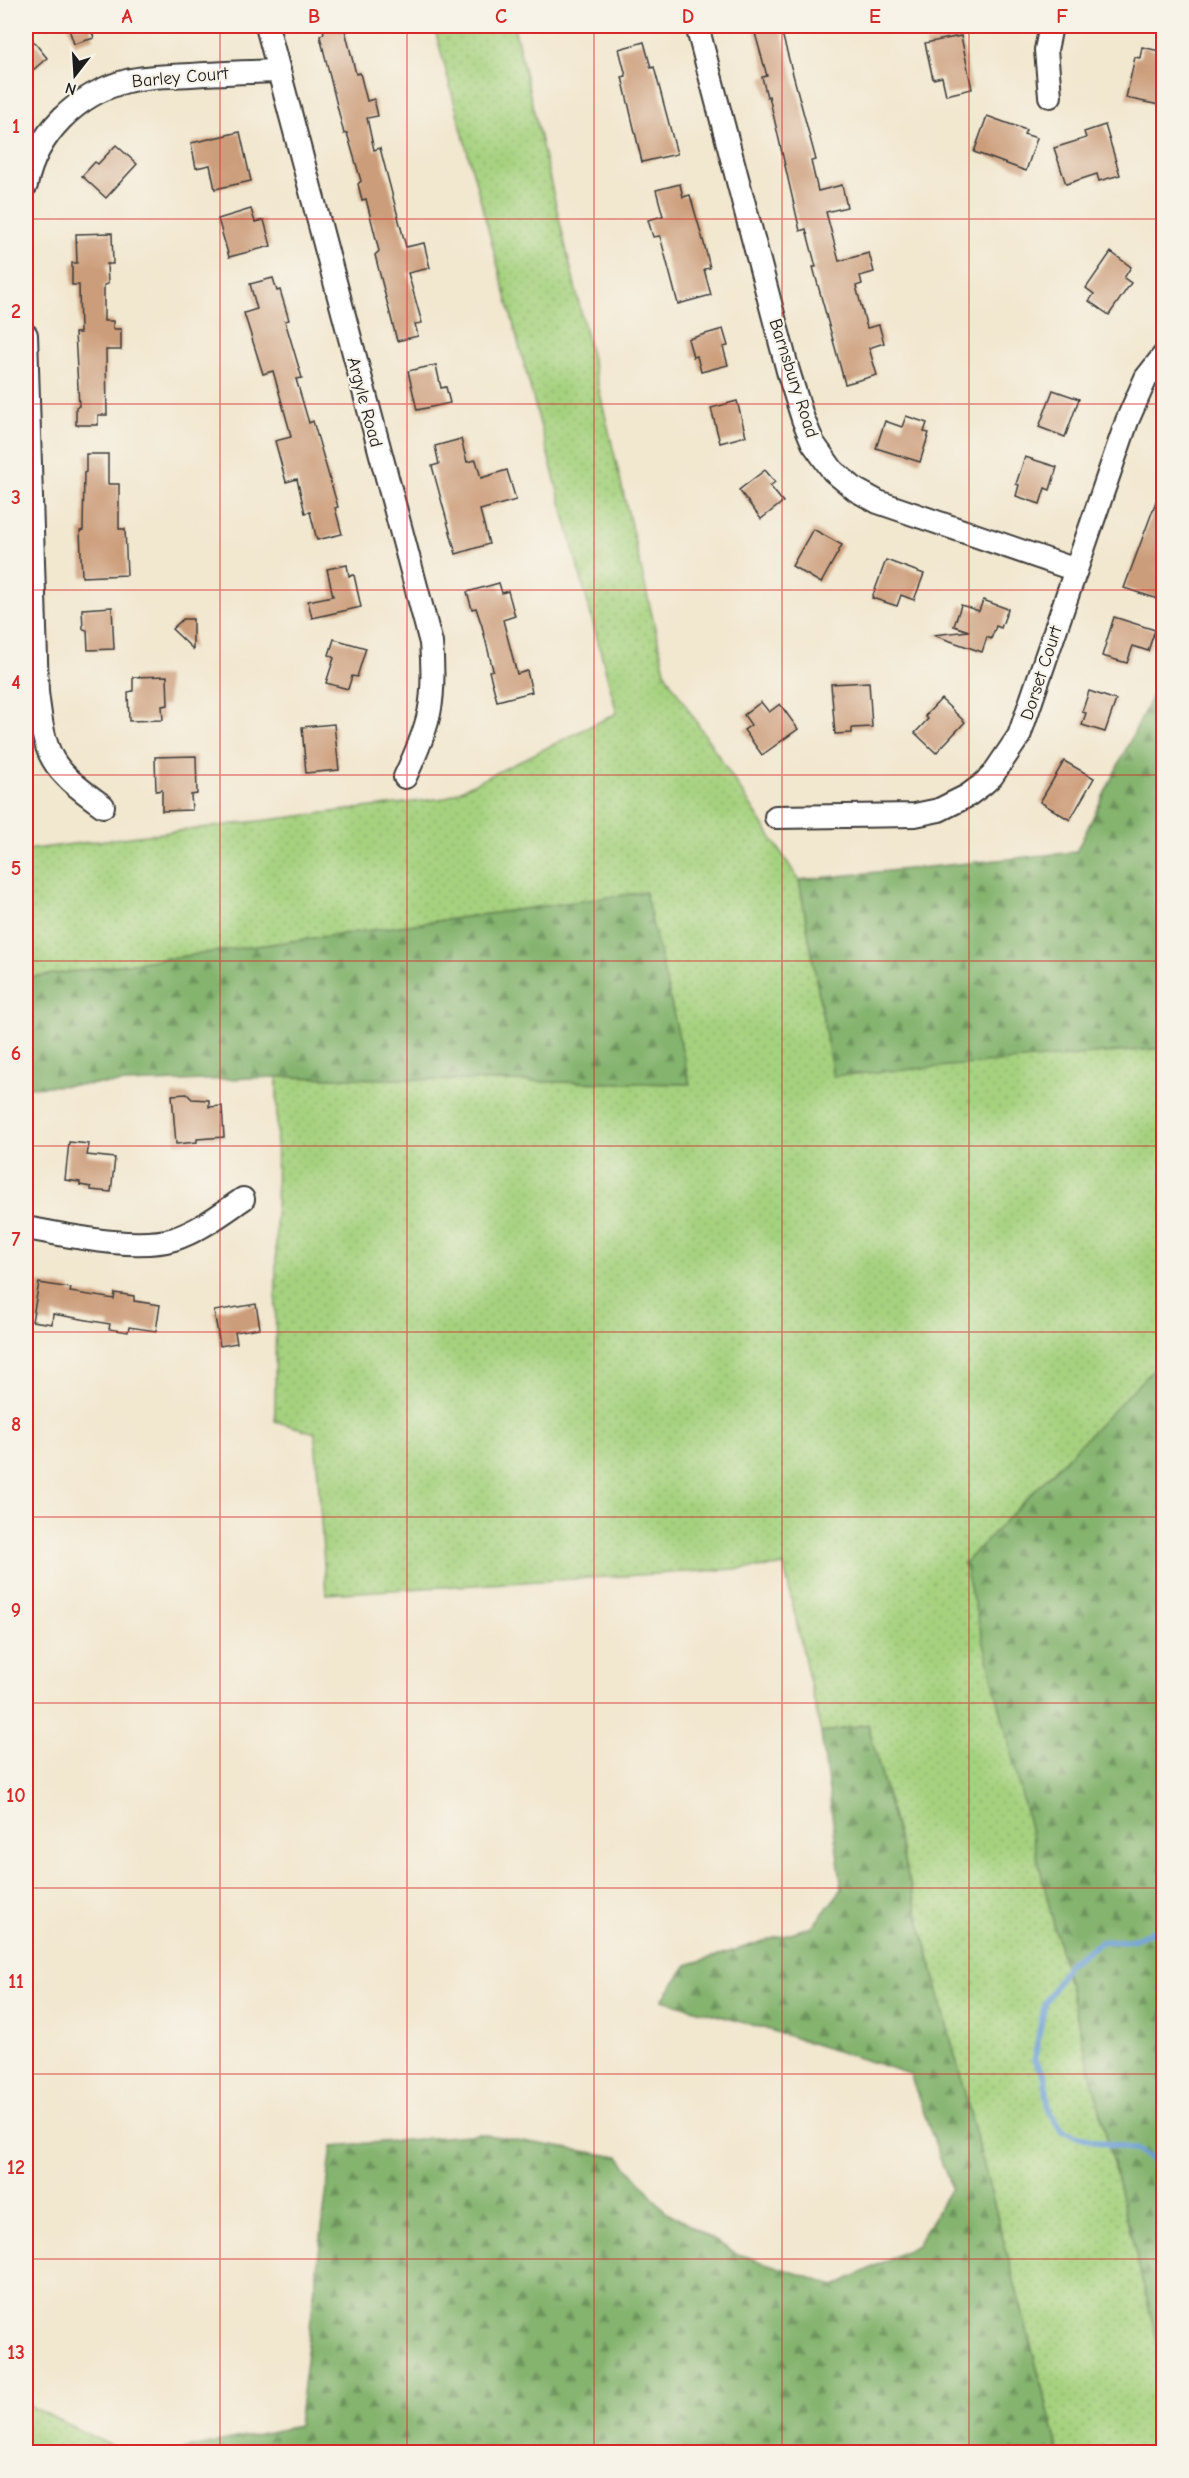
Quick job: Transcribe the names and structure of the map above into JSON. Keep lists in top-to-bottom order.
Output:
{
  "streets": {
    "street": [
      "Barley Court",
      "Barnsbury Road",
      "Argyle Road",
      "Dorset Court"
    ]
  },
  "crossings": [
    ["Barley Court", "Argyle Road"],
    ["Barnsbury Road", "Dorset Court"]
  ],
  "north": "bottom",
  "grid": {
    "columns": [
      "A",
      "B",
      "C",
      "D",
      "E",
      "F"
    ],
    "rows": [
      "1",
      "2",
      "3",
      "4",
      "5",
      "6",
      "7",
      "8",
      "9",
      "10",
      "11",
      "12",
      "13"
    ]
  }
}
